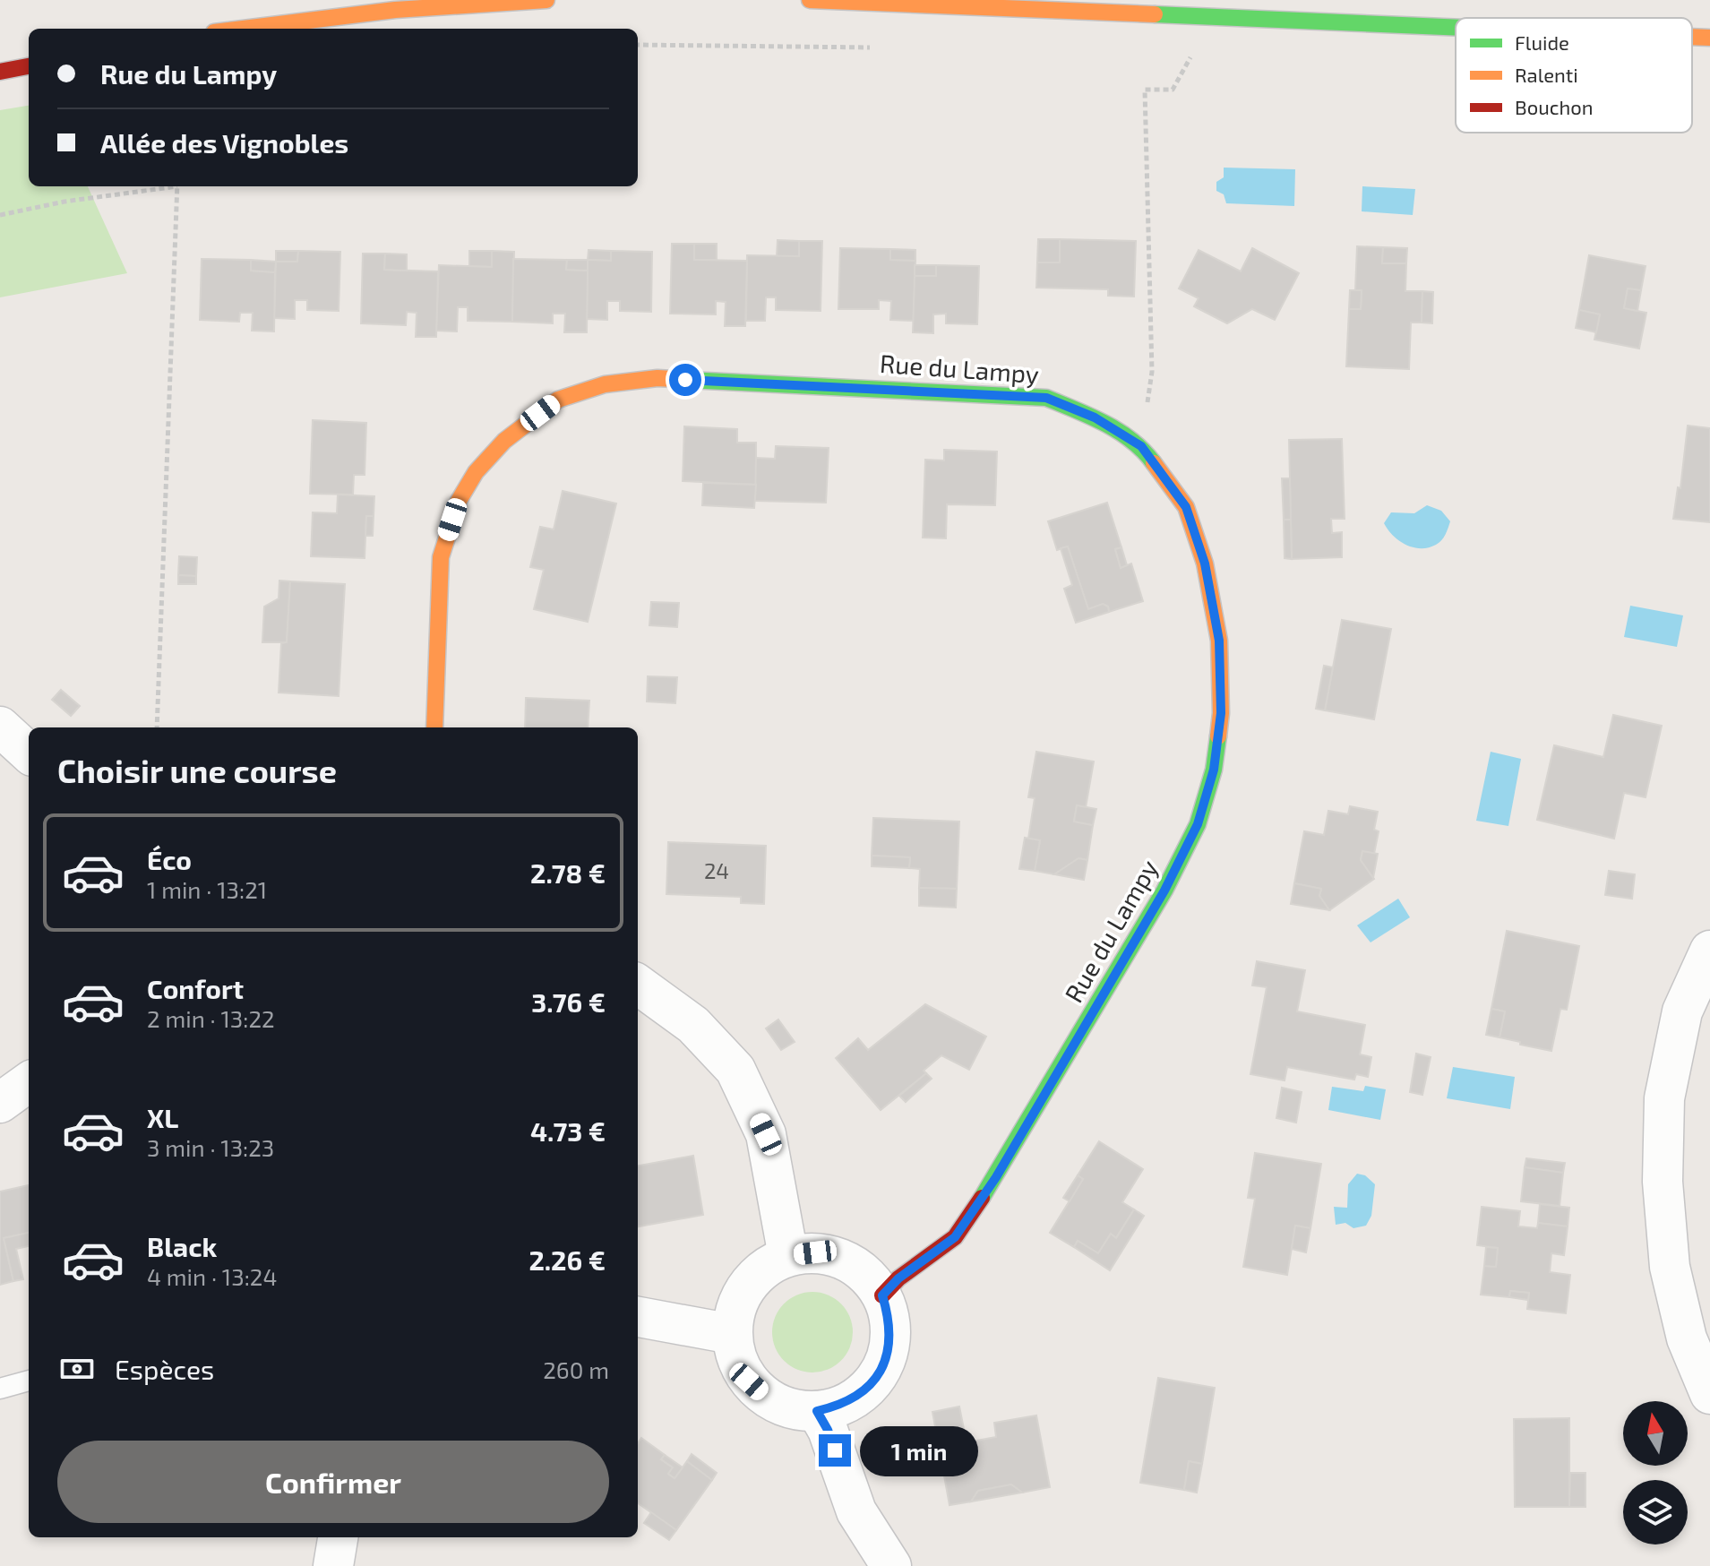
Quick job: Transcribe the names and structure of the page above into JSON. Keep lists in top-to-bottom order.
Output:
{
  "streets": {
    "street": ["Rue du Lampy"]
  },
  "house_numbers": ["24"],
  "legend": ["Fluide", "Ralenti", "Bouchon"],
  "north": "top",
  "page": {
    "banner": ["Rue du Lampy", "Allée des Vignobles"],
    "heading": "Choisir une course",
    "list": [
      {
        "name": "Éco",
        "note": "1 min · 13:21",
        "value": "2.78 €"
      },
      {
        "name": "Confort",
        "note": "2 min · 13:22",
        "value": "3.76 €"
      },
      {
        "name": "XL",
        "note": "3 min · 13:23",
        "value": "4.73 €"
      },
      {
        "name": "Black",
        "note": "4 min · 13:24",
        "value": "2.26 €"
      }
    ],
    "pay": ["Espèces", "260 m"],
    "bubble": "1 min",
    "buttons": "Confirmer"
  }
}
